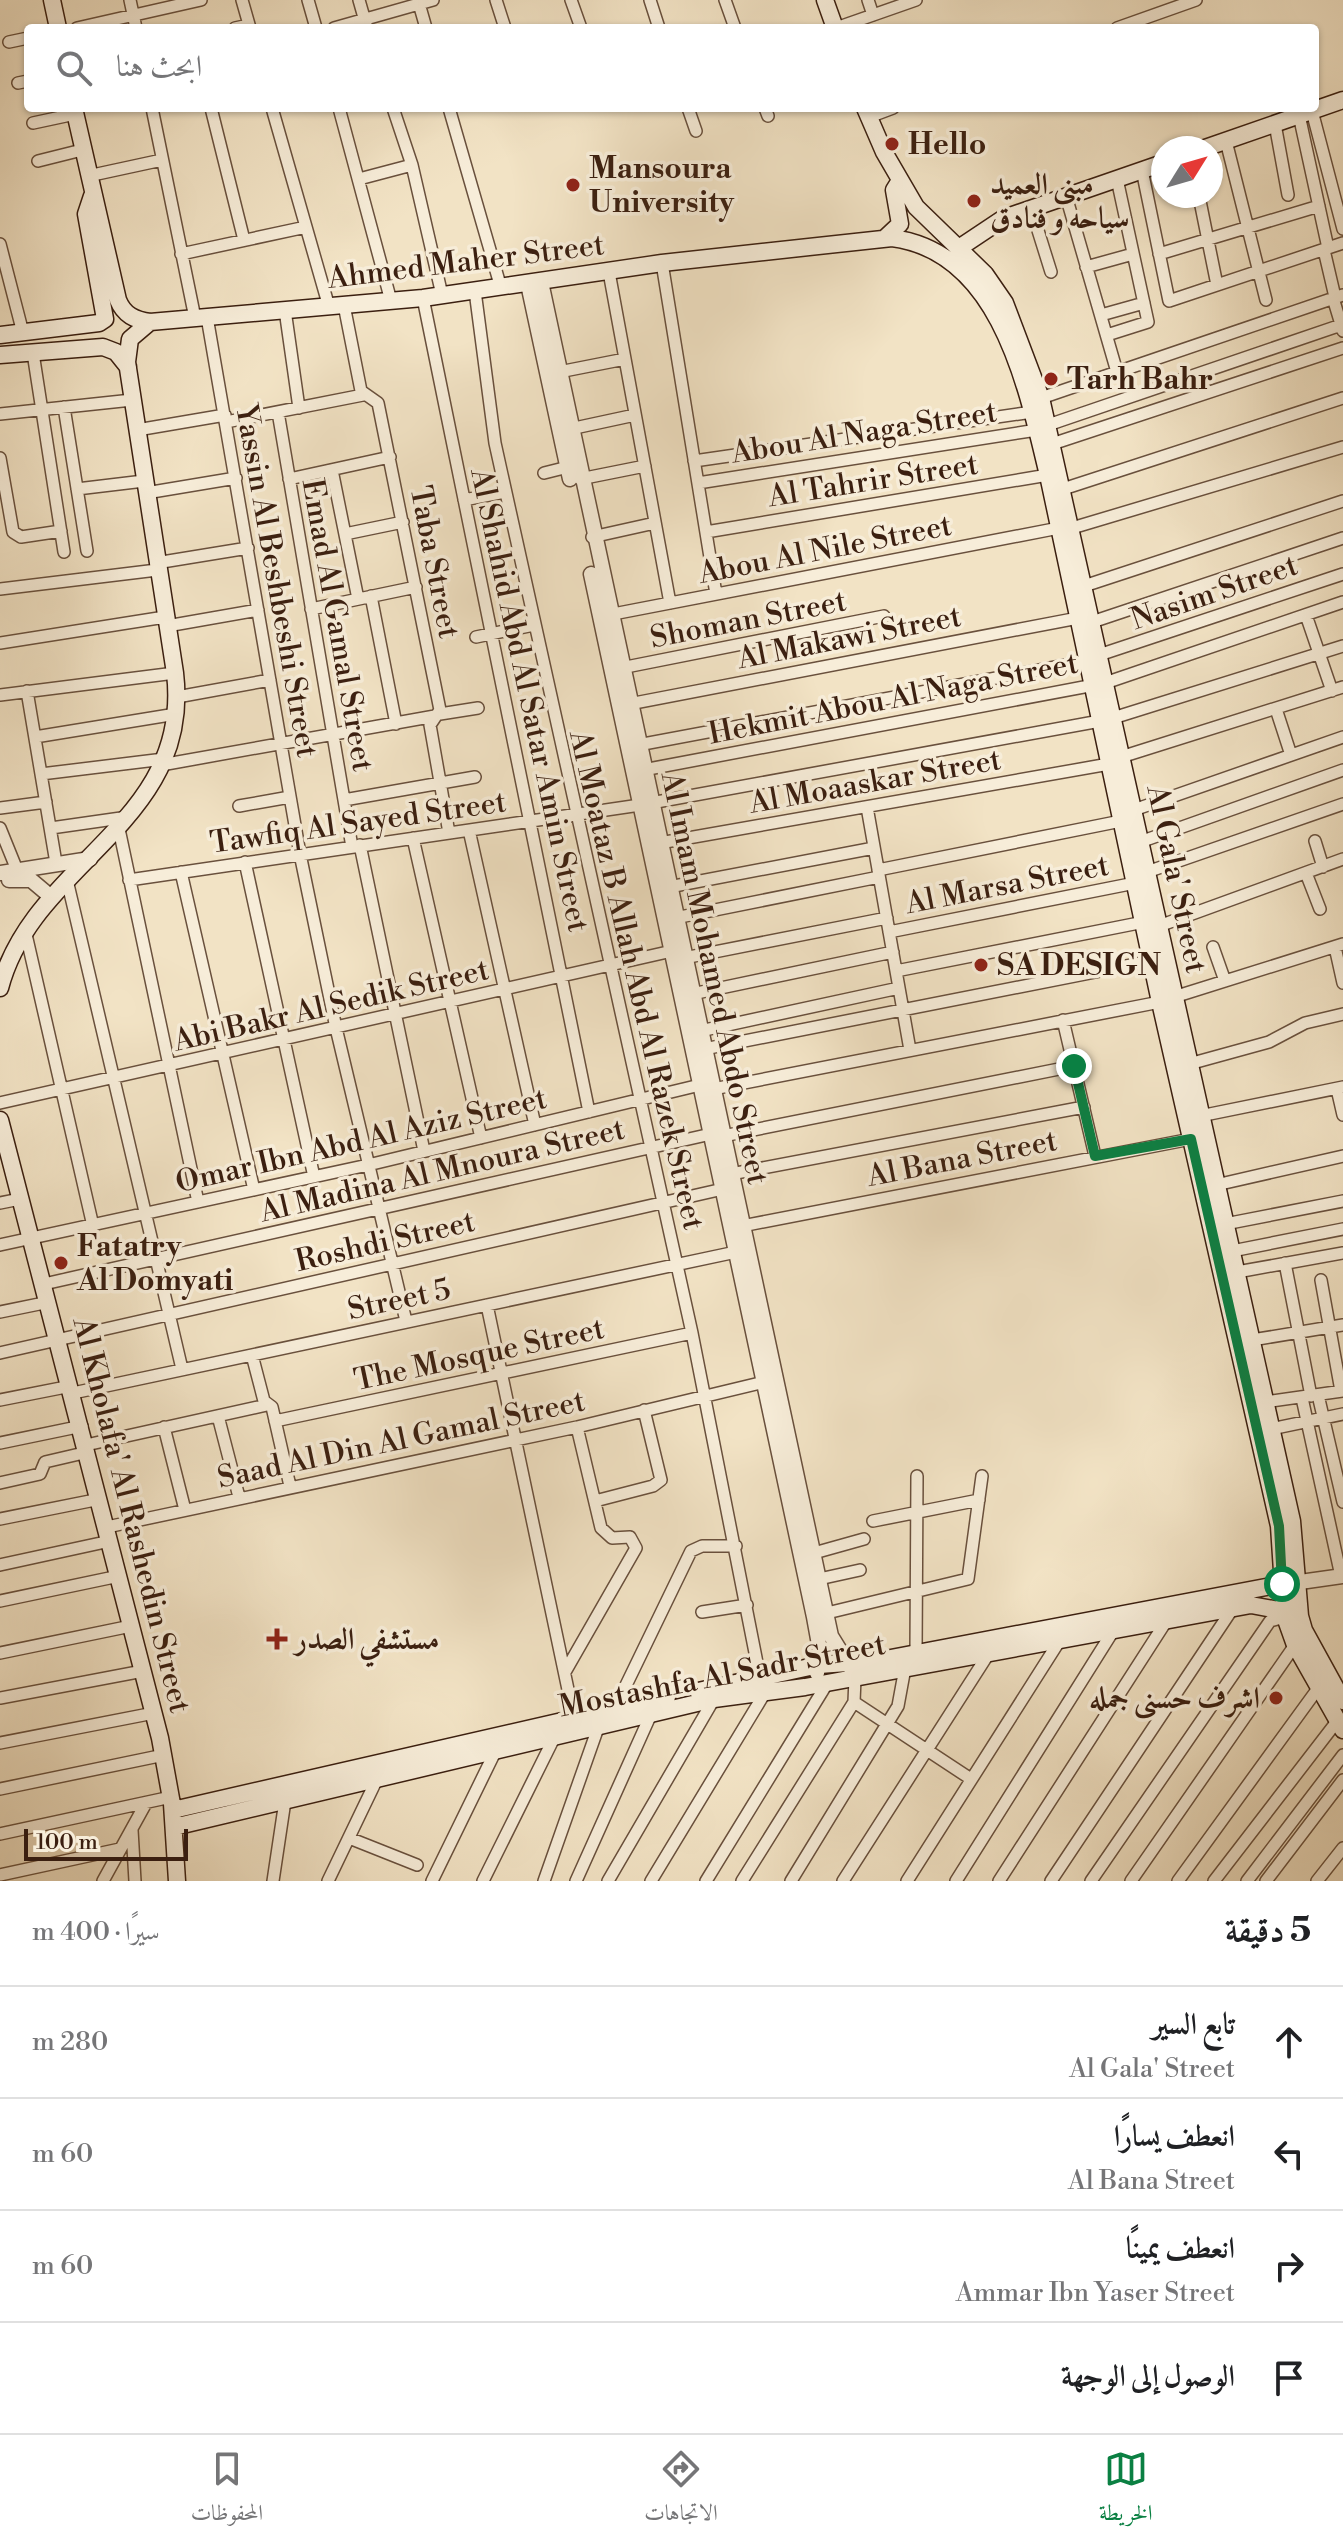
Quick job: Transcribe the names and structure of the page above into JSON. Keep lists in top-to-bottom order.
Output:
{
  "streets": {
    "main road": [
      "Ahmed Maher Street",
      "Al Gala' Street",
      "Al Kholafa' Al Rashedin Street",
      "Mostashfa Al Sadr Street"
    ],
    "street": [
      "Abou Al Naga Street",
      "Al Tahrir Street",
      "Abou Al Nile Street",
      "Taba Street",
      "Yassin Al Beshbeshi Street",
      "Nasim Street",
      "Shoman Street",
      "Emad Al Gamal Street",
      "Al Makawi Street",
      "Hekmit Abou Al Naga Street",
      "Al Shahid Abd Al Satar Amin Street",
      "Al Moaaskar Street",
      "Tawfiq Al Sayed Street",
      "Al Marsa Street",
      "Al Imam Mohamed Abdo Street",
      "Al Moataz B Allah Abd Al Razek Street",
      "Abi Bakr Al Sedik Street",
      "Omar Ibn Abd Al Aziz Street",
      "Al Bana Street",
      "Al Madina Al Mnoura Street",
      "Roshdi Street",
      "Street 5",
      "The Mosque Street",
      "Saad Al Din Al Gamal Street"
    ]
  },
  "crossings": [
    ["Ahmed Maher Street", "Taba Street"],
    ["Ahmed Maher Street", "Yassin Al Beshbeshi Street"],
    ["Ahmed Maher Street", "Al Shahid Abd Al Satar Amin Street"],
    ["Ahmed Maher Street", "Al Gala' Street"],
    ["Ahmed Maher Street", "Al Imam Mohamed Abdo Street"],
    ["Ahmed Maher Street", "Al Moataz B Allah Abd Al Razek Street"],
    ["Abou Al Naga Street", "Al Gala' Street"],
    ["Al Tahrir Street", "Al Gala' Street"],
    ["Abou Al Nile Street", "Al Gala' Street"],
    ["Abou Al Nile Street", "Al Imam Mohamed Abdo Street"],
    ["Taba Street", "Tawfiq Al Sayed Street"],
    ["Yassin Al Beshbeshi Street", "Tawfiq Al Sayed Street"],
    ["Yassin Al Beshbeshi Street", "Abi Bakr Al Sedik Street"],
    ["Yassin Al Beshbeshi Street", "Omar Ibn Abd Al Aziz Street"],
    ["Yassin Al Beshbeshi Street", "Al Madina Al Mnoura Street"],
    ["Yassin Al Beshbeshi Street", "Roshdi Street"],
    ["Yassin Al Beshbeshi Street", "Street 5"],
    ["Nasim Street", "Al Gala' Street"],
    ["Nasim Street", "Al Imam Mohamed Abdo Street"],
    ["Shoman Street", "Al Imam Mohamed Abdo Street"],
    ["Emad Al Gamal Street", "Tawfiq Al Sayed Street"],
    ["Emad Al Gamal Street", "Abi Bakr Al Sedik Street"],
    ["Emad Al Gamal Street", "Omar Ibn Abd Al Aziz Street"],
    ["Al Makawi Street", "Al Gala' Street"],
    ["Al Makawi Street", "Al Imam Mohamed Abdo Street"],
    ["Hekmit Abou Al Naga Street", "Al Gala' Street"],
    ["Hekmit Abou Al Naga Street", "Al Imam Mohamed Abdo Street"],
    ["Al Shahid Abd Al Satar Amin Street", "Tawfiq Al Sayed Street"],
    ["Al Shahid Abd Al Satar Amin Street", "Abi Bakr Al Sedik Street"],
    ["Al Shahid Abd Al Satar Amin Street", "Omar Ibn Abd Al Aziz Street"],
    ["Al Moaaskar Street", "Al Gala' Street"],
    ["Al Moaaskar Street", "Al Imam Mohamed Abdo Street"],
    ["Tawfiq Al Sayed Street", "Al Gala' Street"],
    ["Tawfiq Al Sayed Street", "Al Imam Mohamed Abdo Street"],
    ["Tawfiq Al Sayed Street", "Al Moataz B Allah Abd Al Razek Street"],
    ["Al Gala' Street", "Al Marsa Street"],
    ["Al Gala' Street", "Omar Ibn Abd Al Aziz Street"],
    ["Al Gala' Street", "Al Bana Street"],
    ["Al Gala' Street", "Mostashfa Al Sadr Street"],
    ["Al Imam Mohamed Abdo Street", "Abi Bakr Al Sedik Street"],
    ["Al Imam Mohamed Abdo Street", "Omar Ibn Abd Al Aziz Street"],
    ["Al Imam Mohamed Abdo Street", "Al Bana Street"],
    ["Al Imam Mohamed Abdo Street", "Al Madina Al Mnoura Street"],
    ["Al Imam Mohamed Abdo Street", "Roshdi Street"],
    ["Al Imam Mohamed Abdo Street", "Street 5"],
    ["Al Imam Mohamed Abdo Street", "Saad Al Din Al Gamal Street"],
    ["Al Imam Mohamed Abdo Street", "Mostashfa Al Sadr Street"],
    ["Al Moataz B Allah Abd Al Razek Street", "Abi Bakr Al Sedik Street"],
    ["Al Moataz B Allah Abd Al Razek Street", "Omar Ibn Abd Al Aziz Street"],
    ["Al Moataz B Allah Abd Al Razek Street", "Al Madina Al Mnoura Street"],
    ["Al Moataz B Allah Abd Al Razek Street", "Roshdi Street"],
    ["Al Moataz B Allah Abd Al Razek Street", "Street 5"],
    ["Al Moataz B Allah Abd Al Razek Street", "The Mosque Street"],
    ["Al Moataz B Allah Abd Al Razek Street", "Saad Al Din Al Gamal Street"],
    ["Al Moataz B Allah Abd Al Razek Street", "Mostashfa Al Sadr Street"],
    ["Omar Ibn Abd Al Aziz Street", "Al Kholafa' Al Rashedin Street"],
    ["Al Madina Al Mnoura Street", "Al Kholafa' Al Rashedin Street"],
    ["Roshdi Street", "Al Kholafa' Al Rashedin Street"],
    ["Street 5", "Al Kholafa' Al Rashedin Street"],
    ["Saad Al Din Al Gamal Street", "Al Kholafa' Al Rashedin Street"],
    ["Al Kholafa' Al Rashedin Street", "Mostashfa Al Sadr Street"]
  ],
  "places": {
    "other": [
      "Hello",
      "Mansoura University",
      "مبنى العميد سياحه و فنادق",
      "Tarh Bahr",
      "SA DESIGN",
      "Fatatry Al Domyati",
      "اشرف حسنى جمله"
    ],
    "health": ["مستشفي الصدر"]
  },
  "scale_bar": "100 m",
  "north": "top right",
  "page": {
    "search": "ابحث هنا",
    "scale": "100 m",
    "heading": ["5 دقيقة", "سيرًا · 400 m"],
    "list": [
      ["تابع السير", "Al Gala' Street", "280 m"],
      ["انعطف يسارًا", "Al Bana Street", "60 m"],
      ["انعطف يمينًا", "Ammar Ibn Yaser Street", "60 m"],
      "الوصول إلى الوجهة"
    ],
    "nav": ["الخريطة", "الاتجاهات", "المحفوظات"]
  }
}
